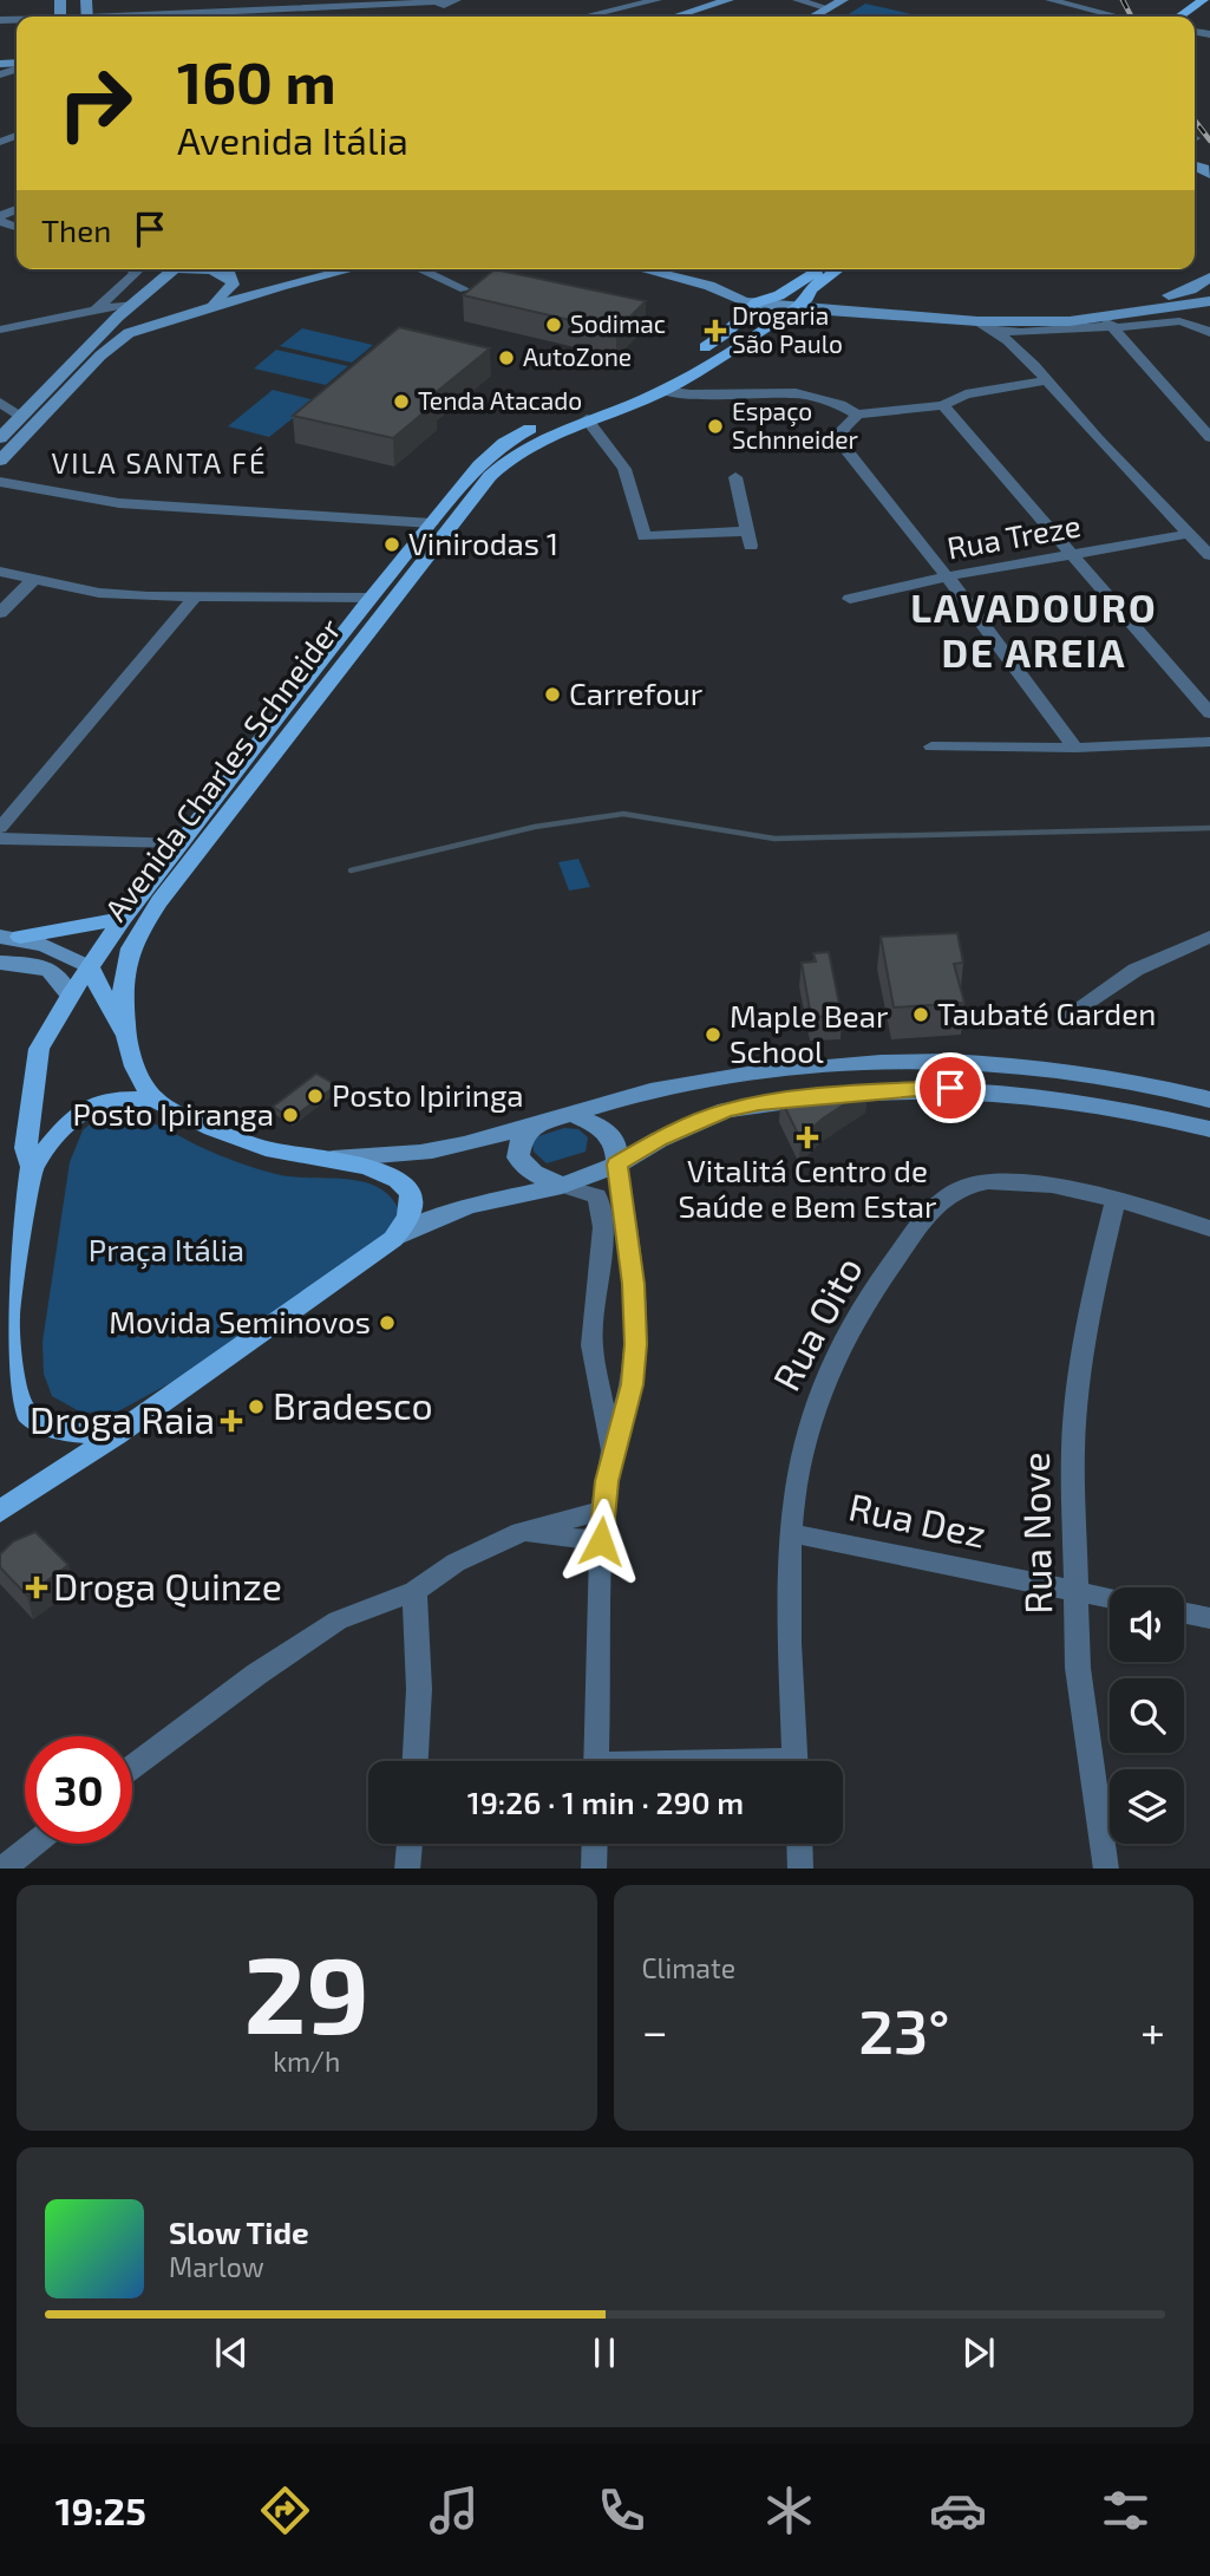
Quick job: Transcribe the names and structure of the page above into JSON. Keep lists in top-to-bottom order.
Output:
{
  "streets": {
    "main road": ["Avenida Charles Schneider"],
    "street": [
      "Rua Treze",
      "Rua Oito",
      "Rua Dez",
      "Rua Nove"
    ]
  },
  "crossings": [
    ["Rua Oito", "Rua Dez"],
    ["Rua Oito", "Rua Nove"],
    ["Rua Dez", "Rua Nove"]
  ],
  "districts": ["VILA SANTA FÉ", "LAVADOURO DE AREIA"],
  "parks": ["Praça Itália"],
  "places": {
    "other": [
      "Sodimac",
      "AutoZone",
      "Tenda Atacado",
      "Espaço Schnneider",
      "Vinirodas 1",
      "Carrefour",
      "Taubaté Garden",
      "Maple Bear School",
      "Posto Ipiringa",
      "Posto Ipiranga",
      "Movida Seminovos",
      "Bradesco"
    ],
    "health": [
      "Drogaria São Paulo",
      "Vitalitá Centro de Saúde e Bem Estar",
      "Droga Raia",
      "Droga Quinze"
    ]
  },
  "page": {
    "turn": ["160 m", "Avenida Itália"],
    "then": "Then",
    "limit": "30",
    "trip": "19:26 · 1 min · 290 m",
    "tile": [
      ["29", "km/h"],
      "Climate"
    ],
    "heat": ["−", "23°", "+"],
    "song": ["Slow Tide", "Marlow"],
    "tabs": "19:25"
  }
}
